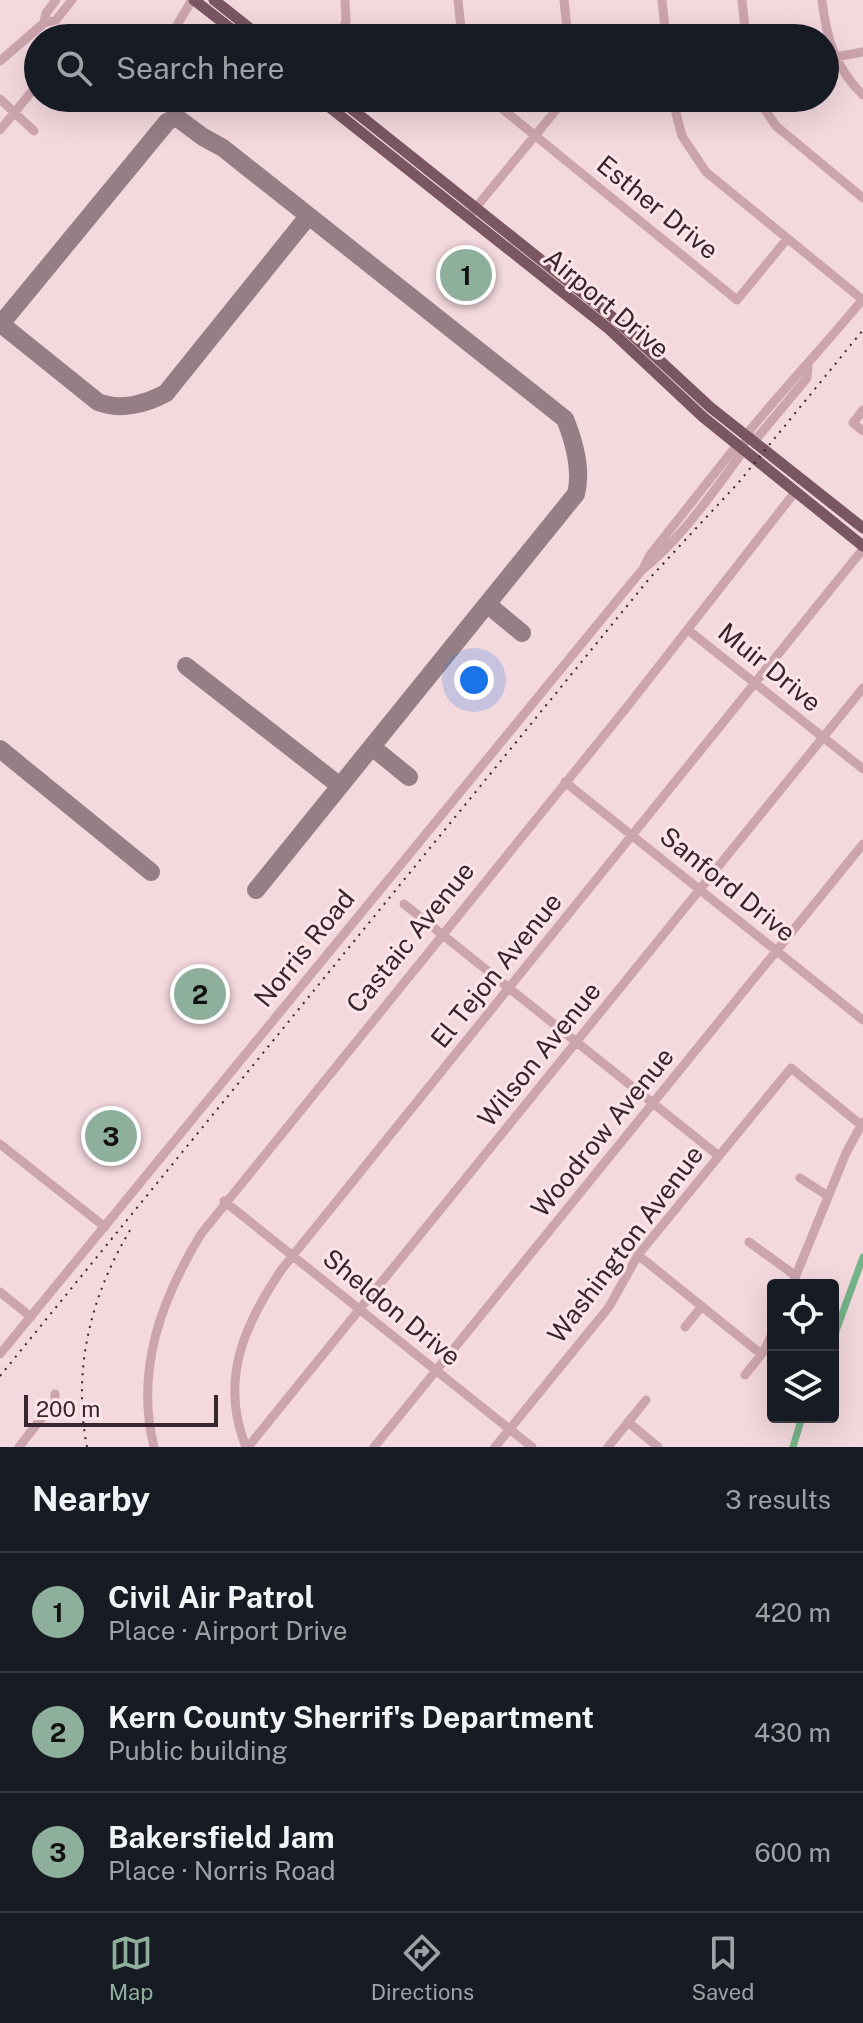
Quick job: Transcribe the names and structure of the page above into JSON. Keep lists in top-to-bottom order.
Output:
{
  "streets": {
    "main road": ["Airport Drive"],
    "street": [
      "Esther Drive",
      "Muir Drive",
      "Sanford Drive",
      "Castaic Avenue",
      "Norris Road",
      "El Tejon Avenue",
      "Wilson Avenue",
      "Woodrow Avenue",
      "Washington Avenue",
      "Sheldon Drive"
    ]
  },
  "crossings": [
    ["Airport Drive", "Castaic Avenue"],
    ["Airport Drive", "Norris Road"],
    ["Airport Drive", "El Tejon Avenue"],
    ["Muir Drive", "Castaic Avenue"],
    ["Muir Drive", "El Tejon Avenue"],
    ["Muir Drive", "Wilson Avenue"],
    ["Sanford Drive", "Castaic Avenue"],
    ["Sanford Drive", "El Tejon Avenue"],
    ["Sanford Drive", "Wilson Avenue"],
    ["Sanford Drive", "Woodrow Avenue"],
    ["Castaic Avenue", "Sheldon Drive"],
    ["El Tejon Avenue", "Wilson Avenue"],
    ["El Tejon Avenue", "Sheldon Drive"],
    ["Wilson Avenue", "Sheldon Drive"],
    ["Woodrow Avenue", "Sheldon Drive"],
    ["Washington Avenue", "Sheldon Drive"]
  ],
  "scale_bar": "200 m",
  "page": {
    "search": "Search here",
    "pins": ["1", "2", "3"],
    "scale": "200 m",
    "heading": ["Nearby", "3 results"],
    "list": [
      {
        "mark": "1",
        "name": "Civil Air Patrol",
        "note": "Place · Airport Drive",
        "value": "420 m"
      },
      {
        "mark": "2",
        "name": "Kern County Sherrif's Department",
        "note": "Public building",
        "value": "430 m"
      },
      {
        "mark": "3",
        "name": "Bakersfield Jam",
        "note": "Place · Norris Road",
        "value": "600 m"
      }
    ],
    "nav": ["Map", "Directions", "Saved"]
  }
}
